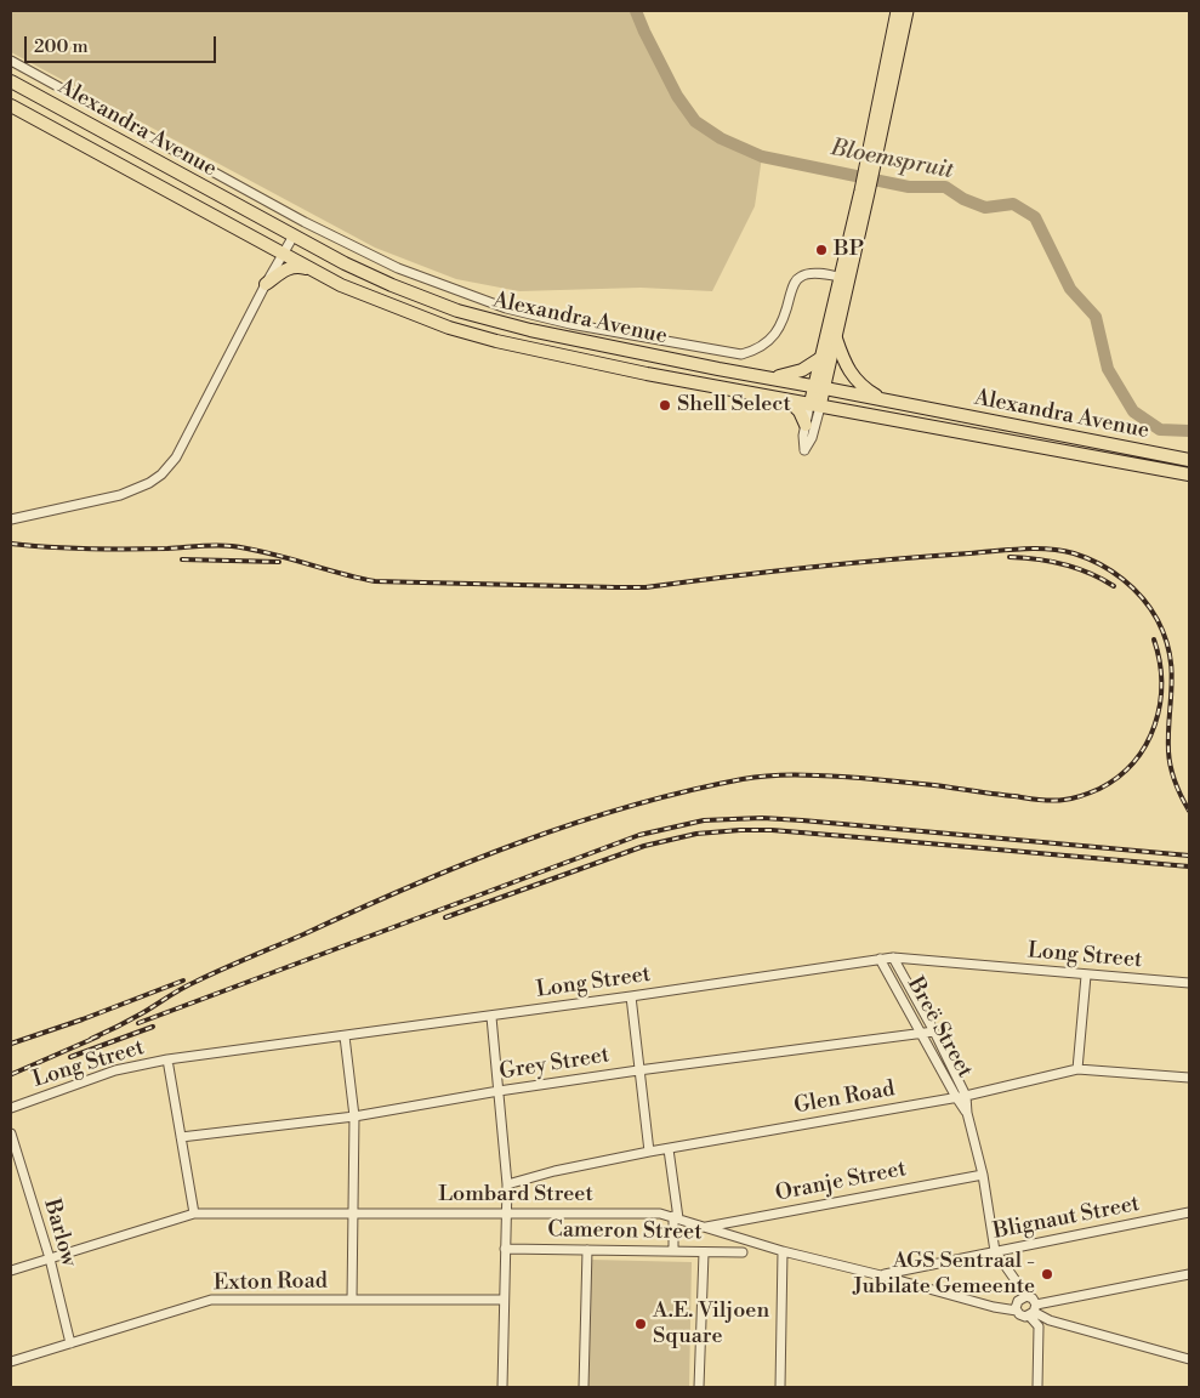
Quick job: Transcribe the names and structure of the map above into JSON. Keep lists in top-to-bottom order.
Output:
{
  "streets": {
    "highway": ["Alexandra Avenue"],
    "street": [
      "Long Street",
      "Breë Street",
      "Grey Street",
      "Glen Road",
      "Oranje Street",
      "Lombard Street",
      "Blignaut Street",
      "Cameron Street",
      "Barlow",
      "Exton Road"
    ]
  },
  "crossings": [
    ["Long Street", "Breë Street"],
    ["Breë Street", "Grey Street"],
    ["Breë Street", "Glen Road"],
    ["Breë Street", "Oranje Street"],
    ["Breë Street", "Lombard Street"],
    ["Breë Street", "Blignaut Street"],
    ["Oranje Street", "Lombard Street"],
    ["Lombard Street", "Blignaut Street"],
    ["Lombard Street", "Barlow"],
    ["Barlow", "Exton Road"]
  ],
  "water": ["Bloemspruit"],
  "places": [
    "BP",
    "Shell Select",
    "AGS Sentraal - Jubilate Gemeente",
    "A.E. Viljoen Square"
  ],
  "scale_bar": "200 m"
}
